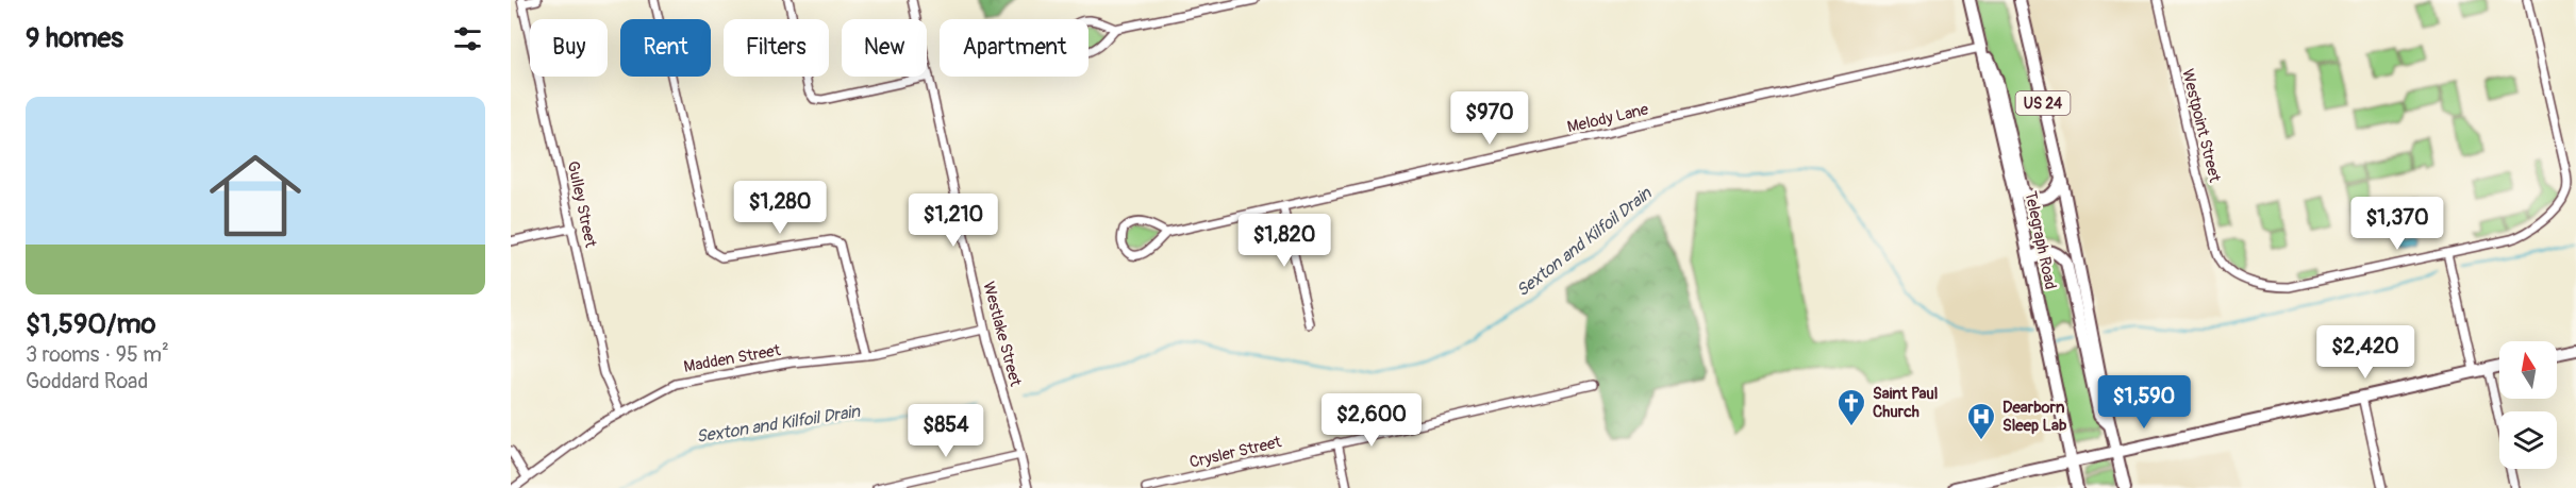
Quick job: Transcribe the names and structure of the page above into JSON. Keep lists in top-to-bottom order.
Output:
{
  "streets": {
    "main road": ["US 24", "Telegraph Road"],
    "street": [
      "Melody Lane",
      "Westpoint Street",
      "Gulley Street",
      "Westlake Street",
      "Madden Street",
      "Crysler Street"
    ]
  },
  "crossings": [
    ["Melody Lane", "Telegraph Road"],
    ["Gulley Street", "Madden Street"],
    ["Westlake Street", "Madden Street"]
  ],
  "water": ["Sexton and Kilfoil Drain"],
  "places": {
    "church": ["Saint Paul Church"],
    "hospital": ["Dearborn Sleep Lab"]
  },
  "north": "top",
  "page": {
    "heading": "9 homes",
    "chip": [
      "Buy",
      "Rent",
      "Filters",
      "New",
      "Apartment"
    ],
    "list": [
      {
        "name": "$1,590/mo",
        "note": "3 rooms · 95 m² · Goddard Road"
      }
    ],
    "price": [
      "$970",
      "$1,280",
      "$1,210",
      "$1,370",
      "$1,820",
      "$2,420",
      "$1,590",
      "$2,600",
      "$854"
    ]
  }
}
